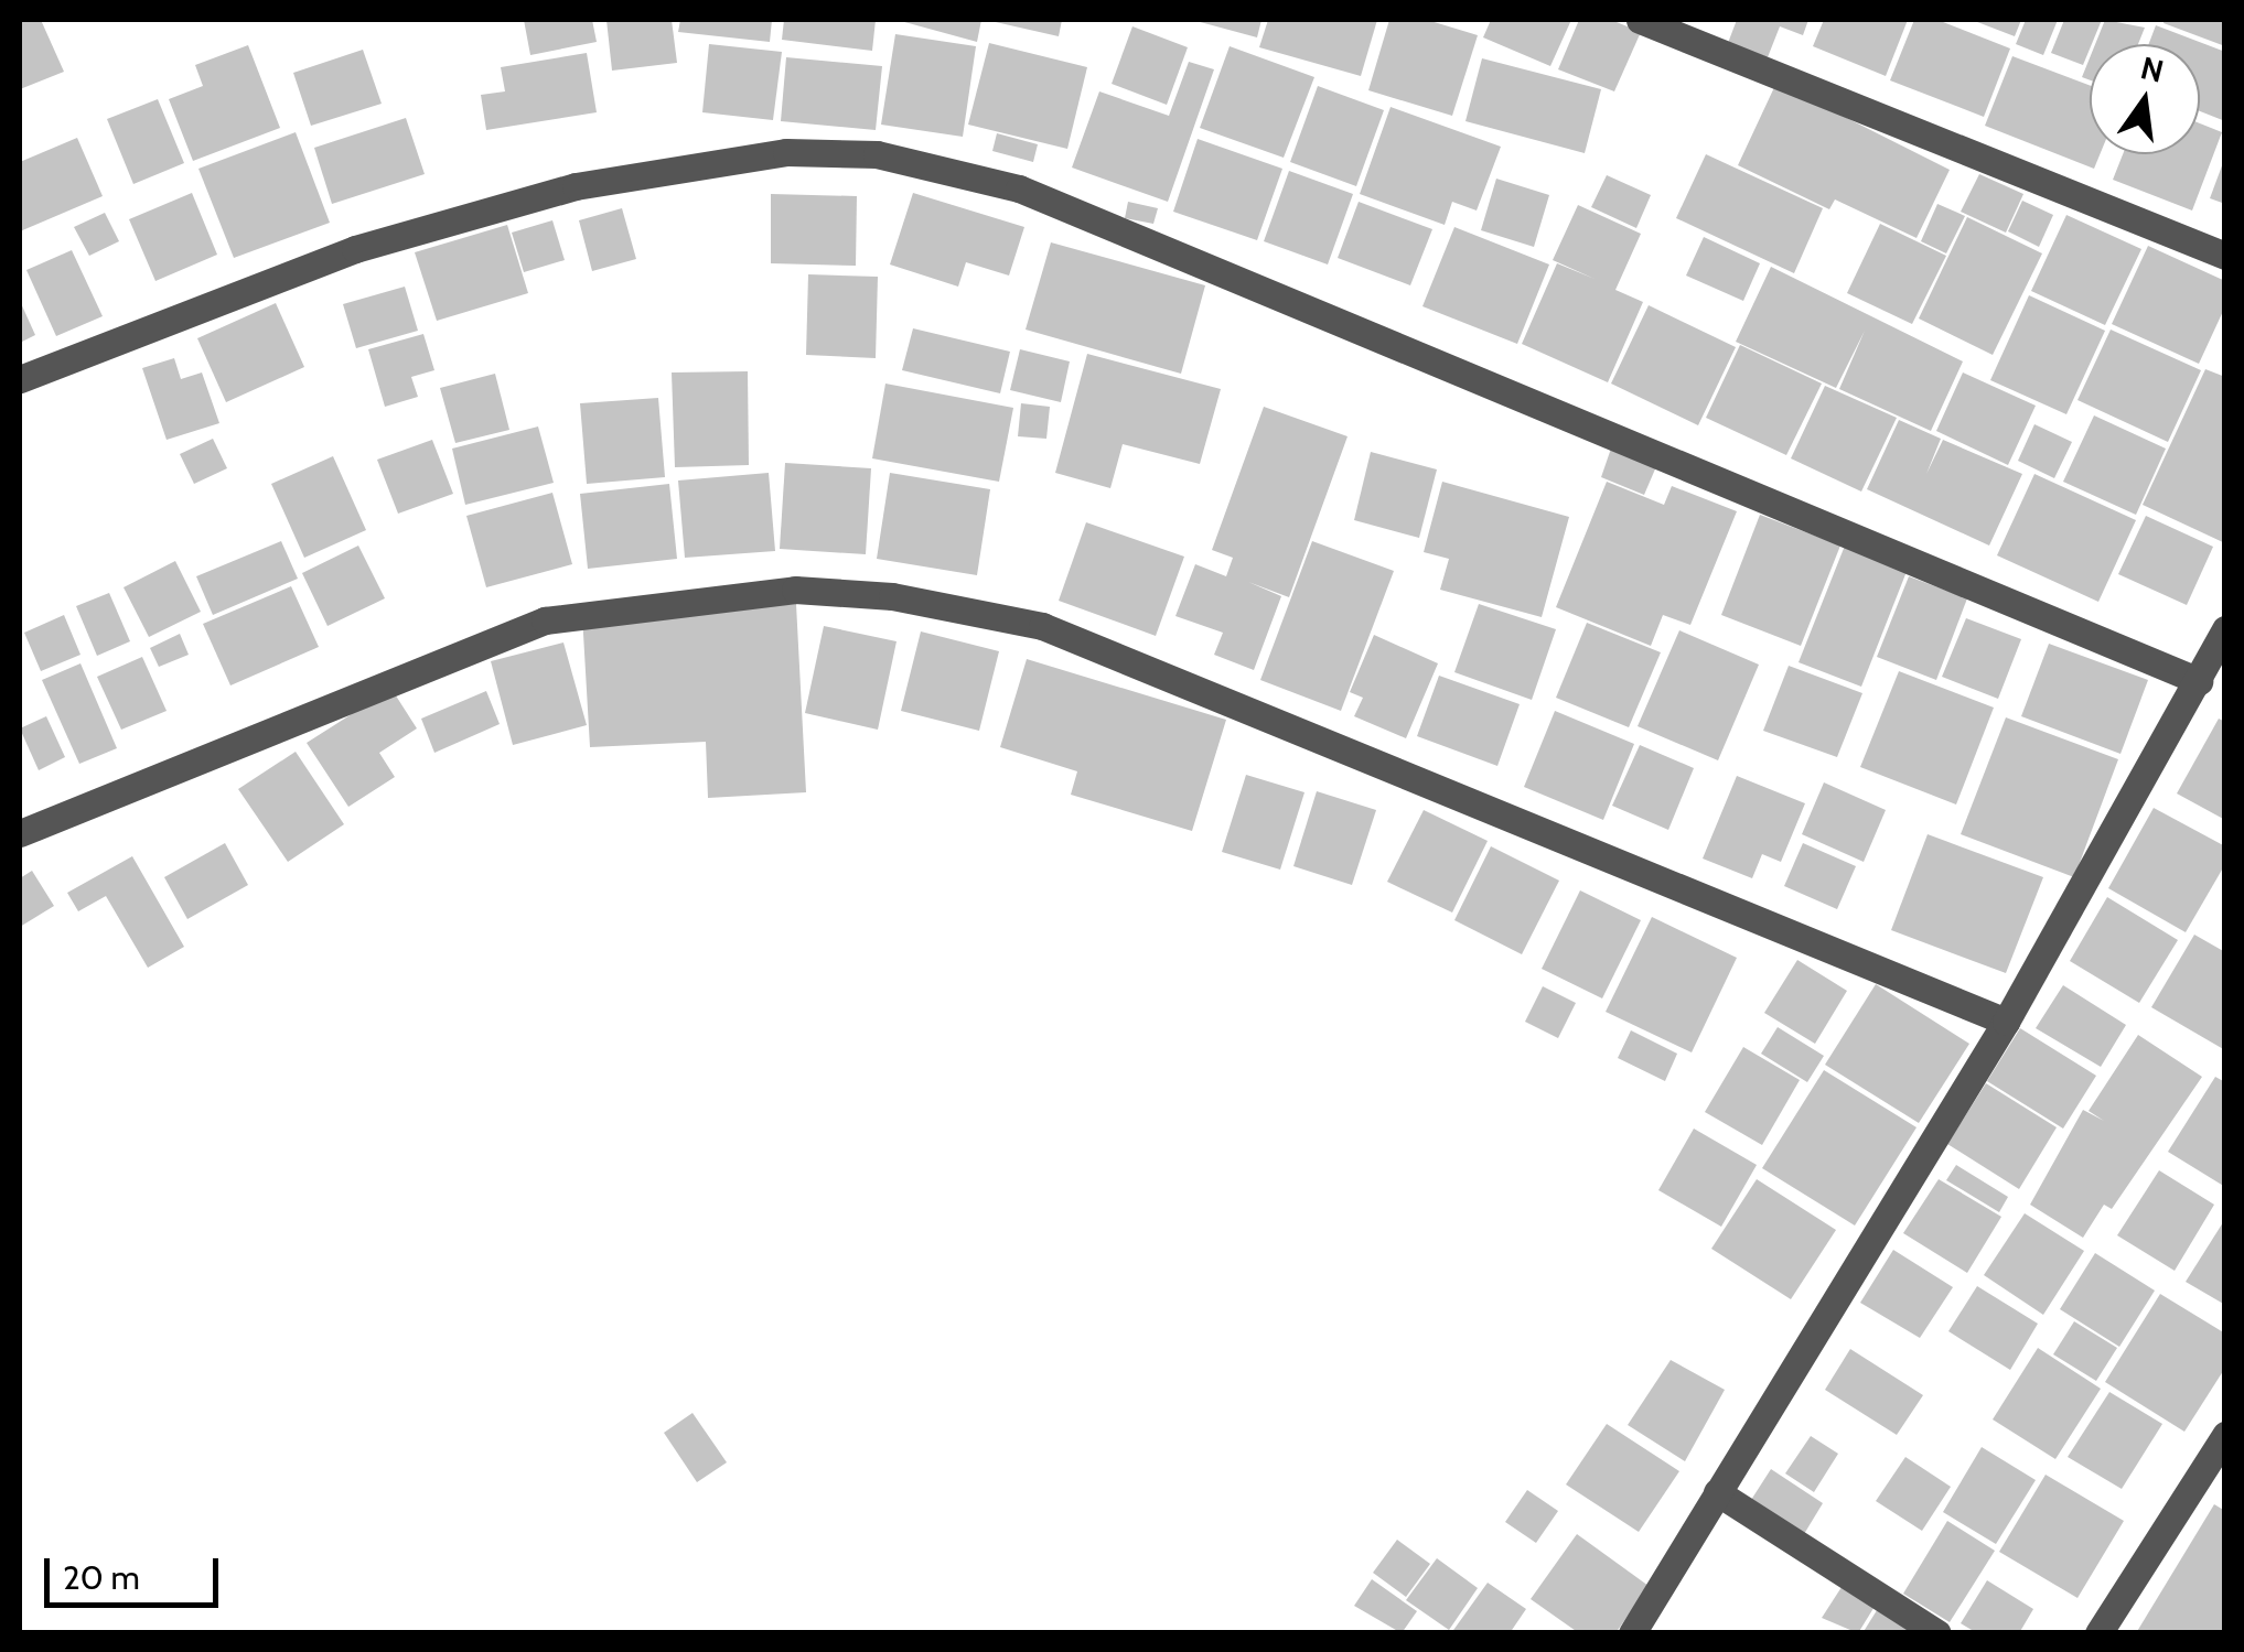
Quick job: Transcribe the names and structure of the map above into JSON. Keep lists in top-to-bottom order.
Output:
{
  "scale_bar": "20 m",
  "north": "top"
}
